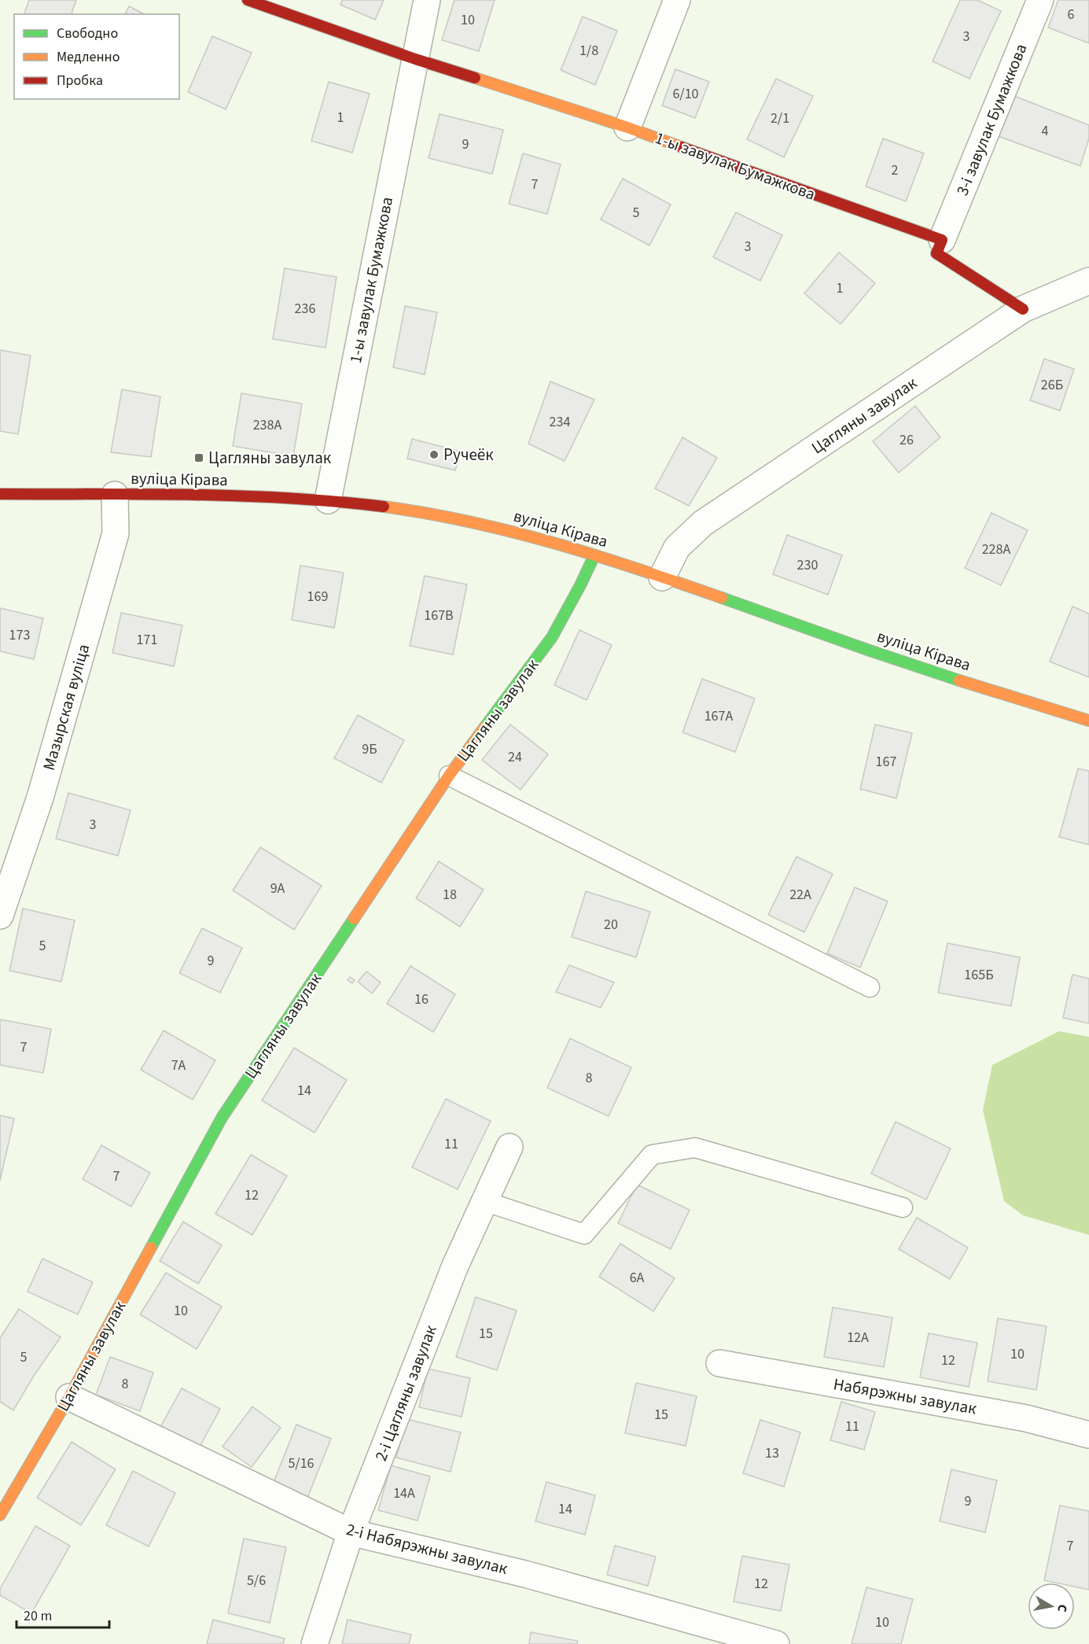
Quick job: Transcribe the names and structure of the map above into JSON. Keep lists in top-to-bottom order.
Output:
{
  "streets": {
    "street": [
      "3-і завулак Бумажкова",
      "1-ы завулак Бумажкова",
      "Цагляны завулак",
      "вуліца Кірава",
      "Мазырская вуліца",
      "2-і Цагляны завулак",
      "Набярэжны завулак",
      "2-і Набярэжны завулак"
    ]
  },
  "crossings": [
    ["3-і завулак Бумажкова", "1-ы завулак Бумажкова"],
    ["1-ы завулак Бумажкова", "вуліца Кірава"],
    ["Цагляны завулак", "вуліца Кірава"],
    ["Цагляны завулак", "2-і Набярэжны завулак"],
    ["вуліца Кірава", "Мазырская вуліца"],
    ["2-і Цагляны завулак", "2-і Набярэжны завулак"]
  ],
  "places": {
    "other": ["Ручеёк"],
    "transit": ["Цагляны завулак"]
  },
  "house_numbers": [
    "6",
    "10",
    "3",
    "1/8",
    "6/10",
    "1",
    "2/1",
    "4",
    "9",
    "2",
    "7",
    "5",
    "3",
    "1",
    "236",
    "26Б",
    "234",
    "238А",
    "26",
    "228А",
    "230",
    "169",
    "167В",
    "173",
    "171",
    "167А",
    "9Б",
    "24",
    "167",
    "3",
    "9А",
    "18",
    "22А",
    "20",
    "5",
    "9",
    "165Б",
    "16",
    "7",
    "7А",
    "8",
    "14",
    "11",
    "7",
    "12",
    "6А",
    "10",
    "15",
    "12А",
    "10",
    "5",
    "12",
    "8",
    "15",
    "11",
    "13",
    "5/16",
    "14А",
    "9",
    "14",
    "7",
    "5/6",
    "12",
    "10"
  ],
  "legend": ["Свободно", "Медленно", "Пробка"],
  "scale_bar": "20 m",
  "north": "right"
}
